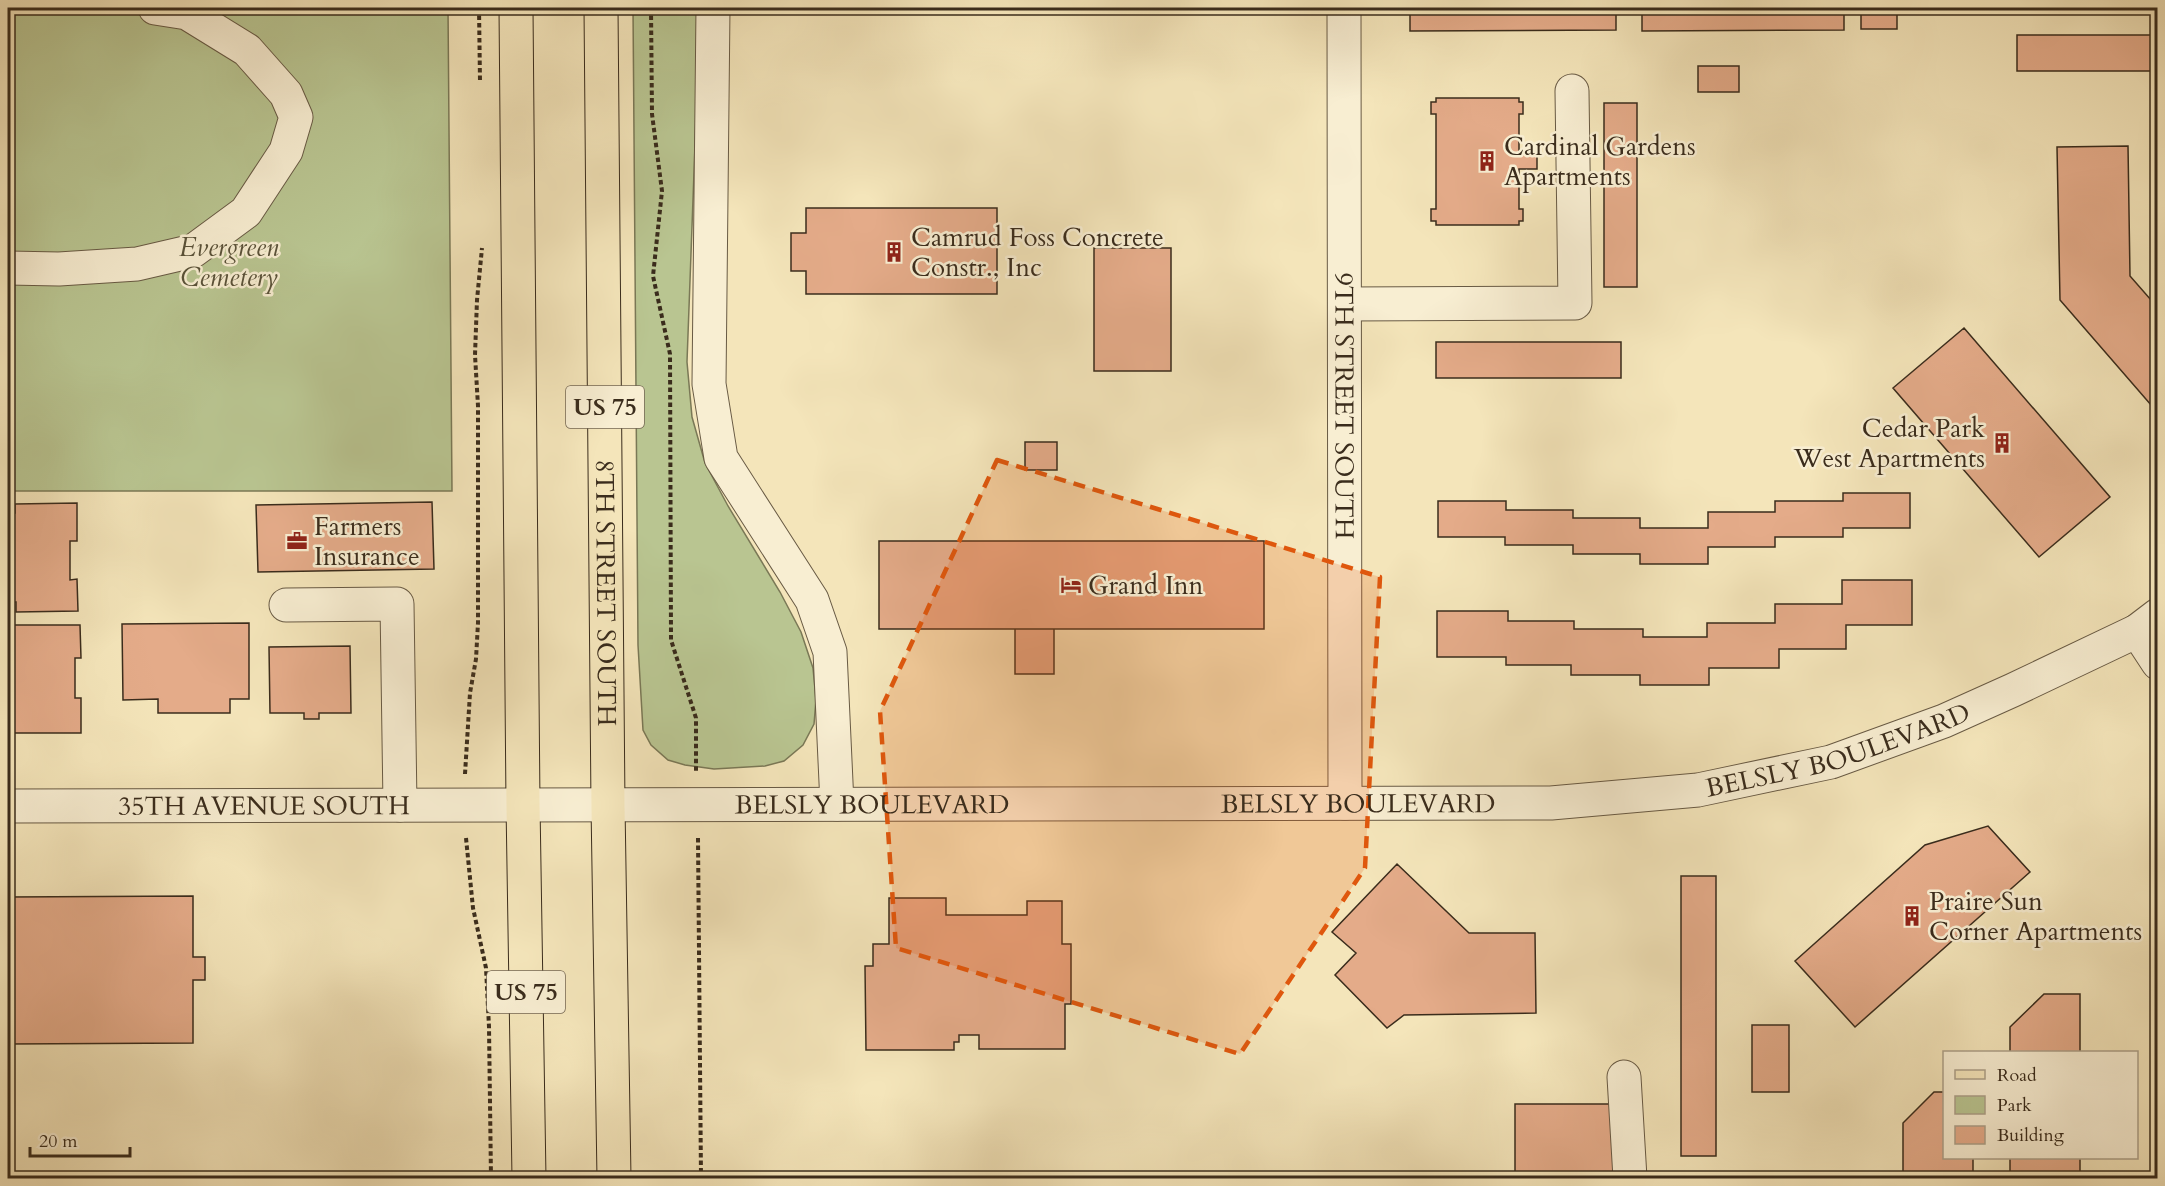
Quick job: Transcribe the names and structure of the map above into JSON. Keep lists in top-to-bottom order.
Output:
{
  "streets": {
    "main road": ["US 75", "8TH STREET SOUTH"],
    "street": ["9TH STREET SOUTH", "BELSLY BOULEVARD", "35TH AVENUE SOUTH"]
  },
  "crossings": [
    ["9TH STREET SOUTH", "BELSLY BOULEVARD"],
    ["US 75", "BELSLY BOULEVARD"],
    ["US 75", "35TH AVENUE SOUTH"],
    ["8TH STREET SOUTH", "BELSLY BOULEVARD"],
    ["BELSLY BOULEVARD", "35TH AVENUE SOUTH"]
  ],
  "parks": ["Evergreen Cemetery"],
  "places": {
    "building": [
      "Cardinal Gardens Apartments",
      "Camrud Foss Concrete Constr., Inc",
      "Cedar Park West Apartments",
      "Praire Sun Corner Apartments"
    ],
    "office": ["Farmers Insurance"],
    "hotel": ["Grand Inn"]
  },
  "legend": ["Road", "Park", "Building"],
  "scale_bar": "20 m"
}
